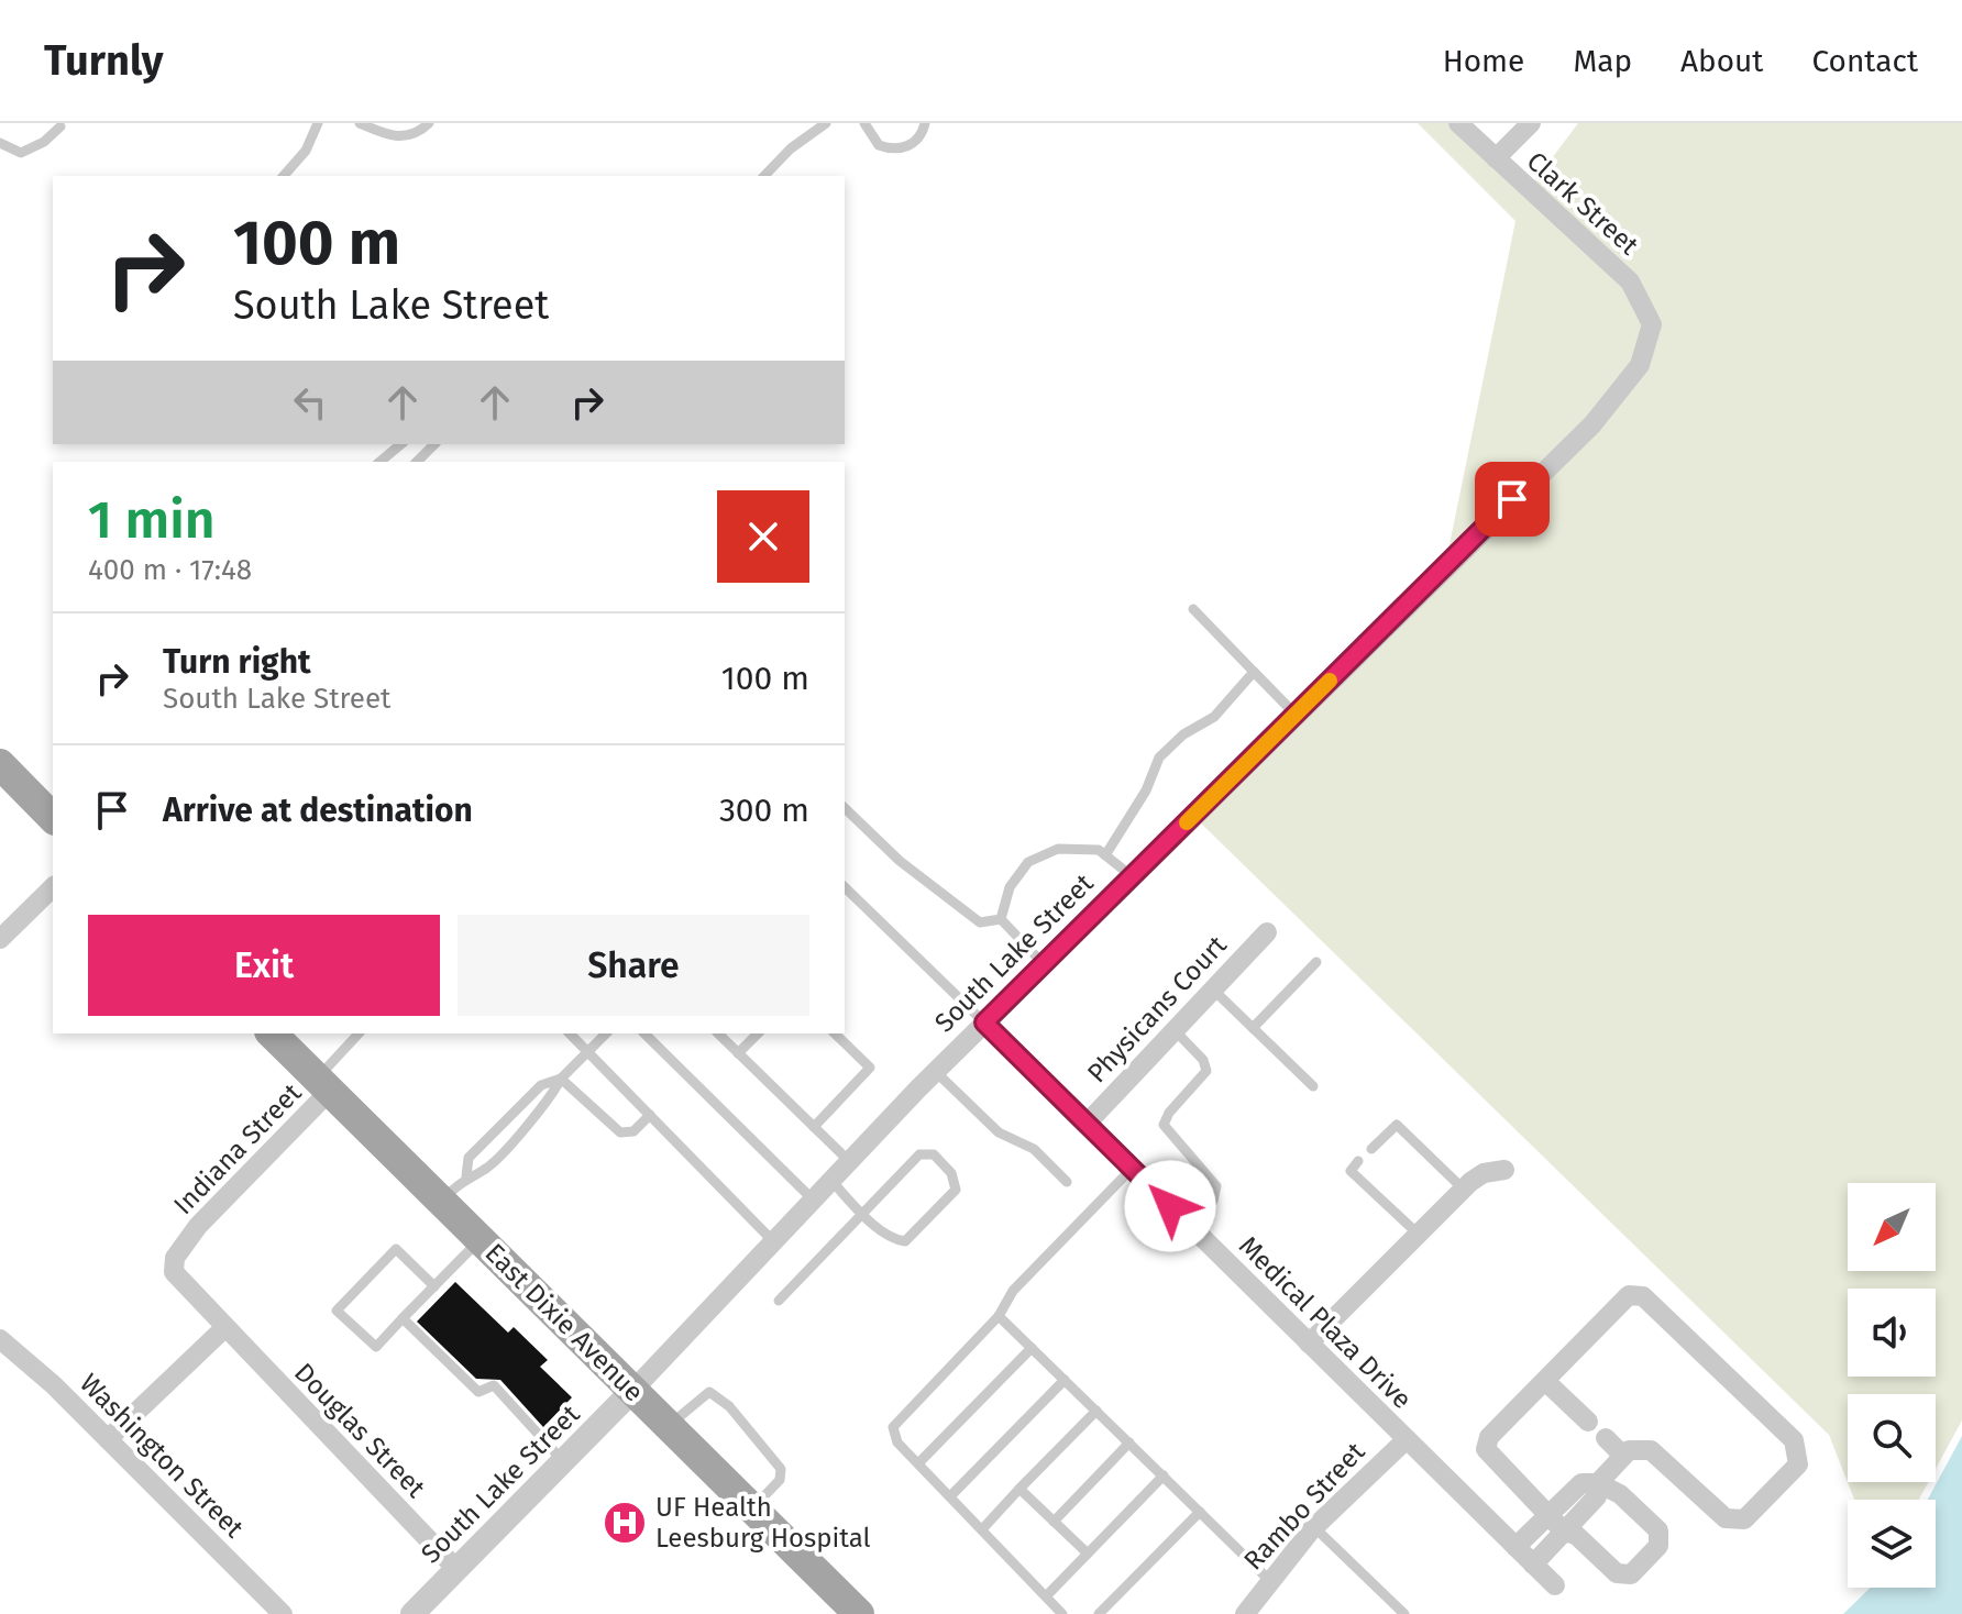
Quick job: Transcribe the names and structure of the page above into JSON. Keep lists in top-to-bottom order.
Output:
{
  "streets": {
    "main road": ["East Dixie Avenue"],
    "street": [
      "Clark Street",
      "South Lake Street",
      "Physicans Court",
      "Indiana Street",
      "Medical Plaza Drive",
      "Douglas Street",
      "Washington Street",
      "Rambo Street"
    ]
  },
  "crossings": [
    ["Clark Street", "South Lake Street"],
    ["South Lake Street", "East Dixie Avenue"],
    ["South Lake Street", "Medical Plaza Drive"],
    ["South Lake Street", "Douglas Street"],
    ["Physicans Court", "Medical Plaza Drive"],
    ["Indiana Street", "East Dixie Avenue"],
    ["Indiana Street", "Douglas Street"],
    ["Medical Plaza Drive", "Rambo Street"]
  ],
  "places": {
    "hospital": ["UF Health Leesburg Hospital"]
  },
  "north": "bottom left",
  "page": {
    "header": "Turnly",
    "nav": [
      "Home",
      "Map",
      "About",
      "Contact"
    ],
    "turn": ["100 m", "South Lake Street"],
    "heading": ["1 min", "400 m · 17:48"],
    "list": [
      {
        "name": "Turn right",
        "note": "South Lake Street",
        "value": "100 m"
      },
      {
        "name": "Arrive at destination",
        "value": "300 m"
      }
    ],
    "buttons": ["Exit", "Share"]
  }
}
